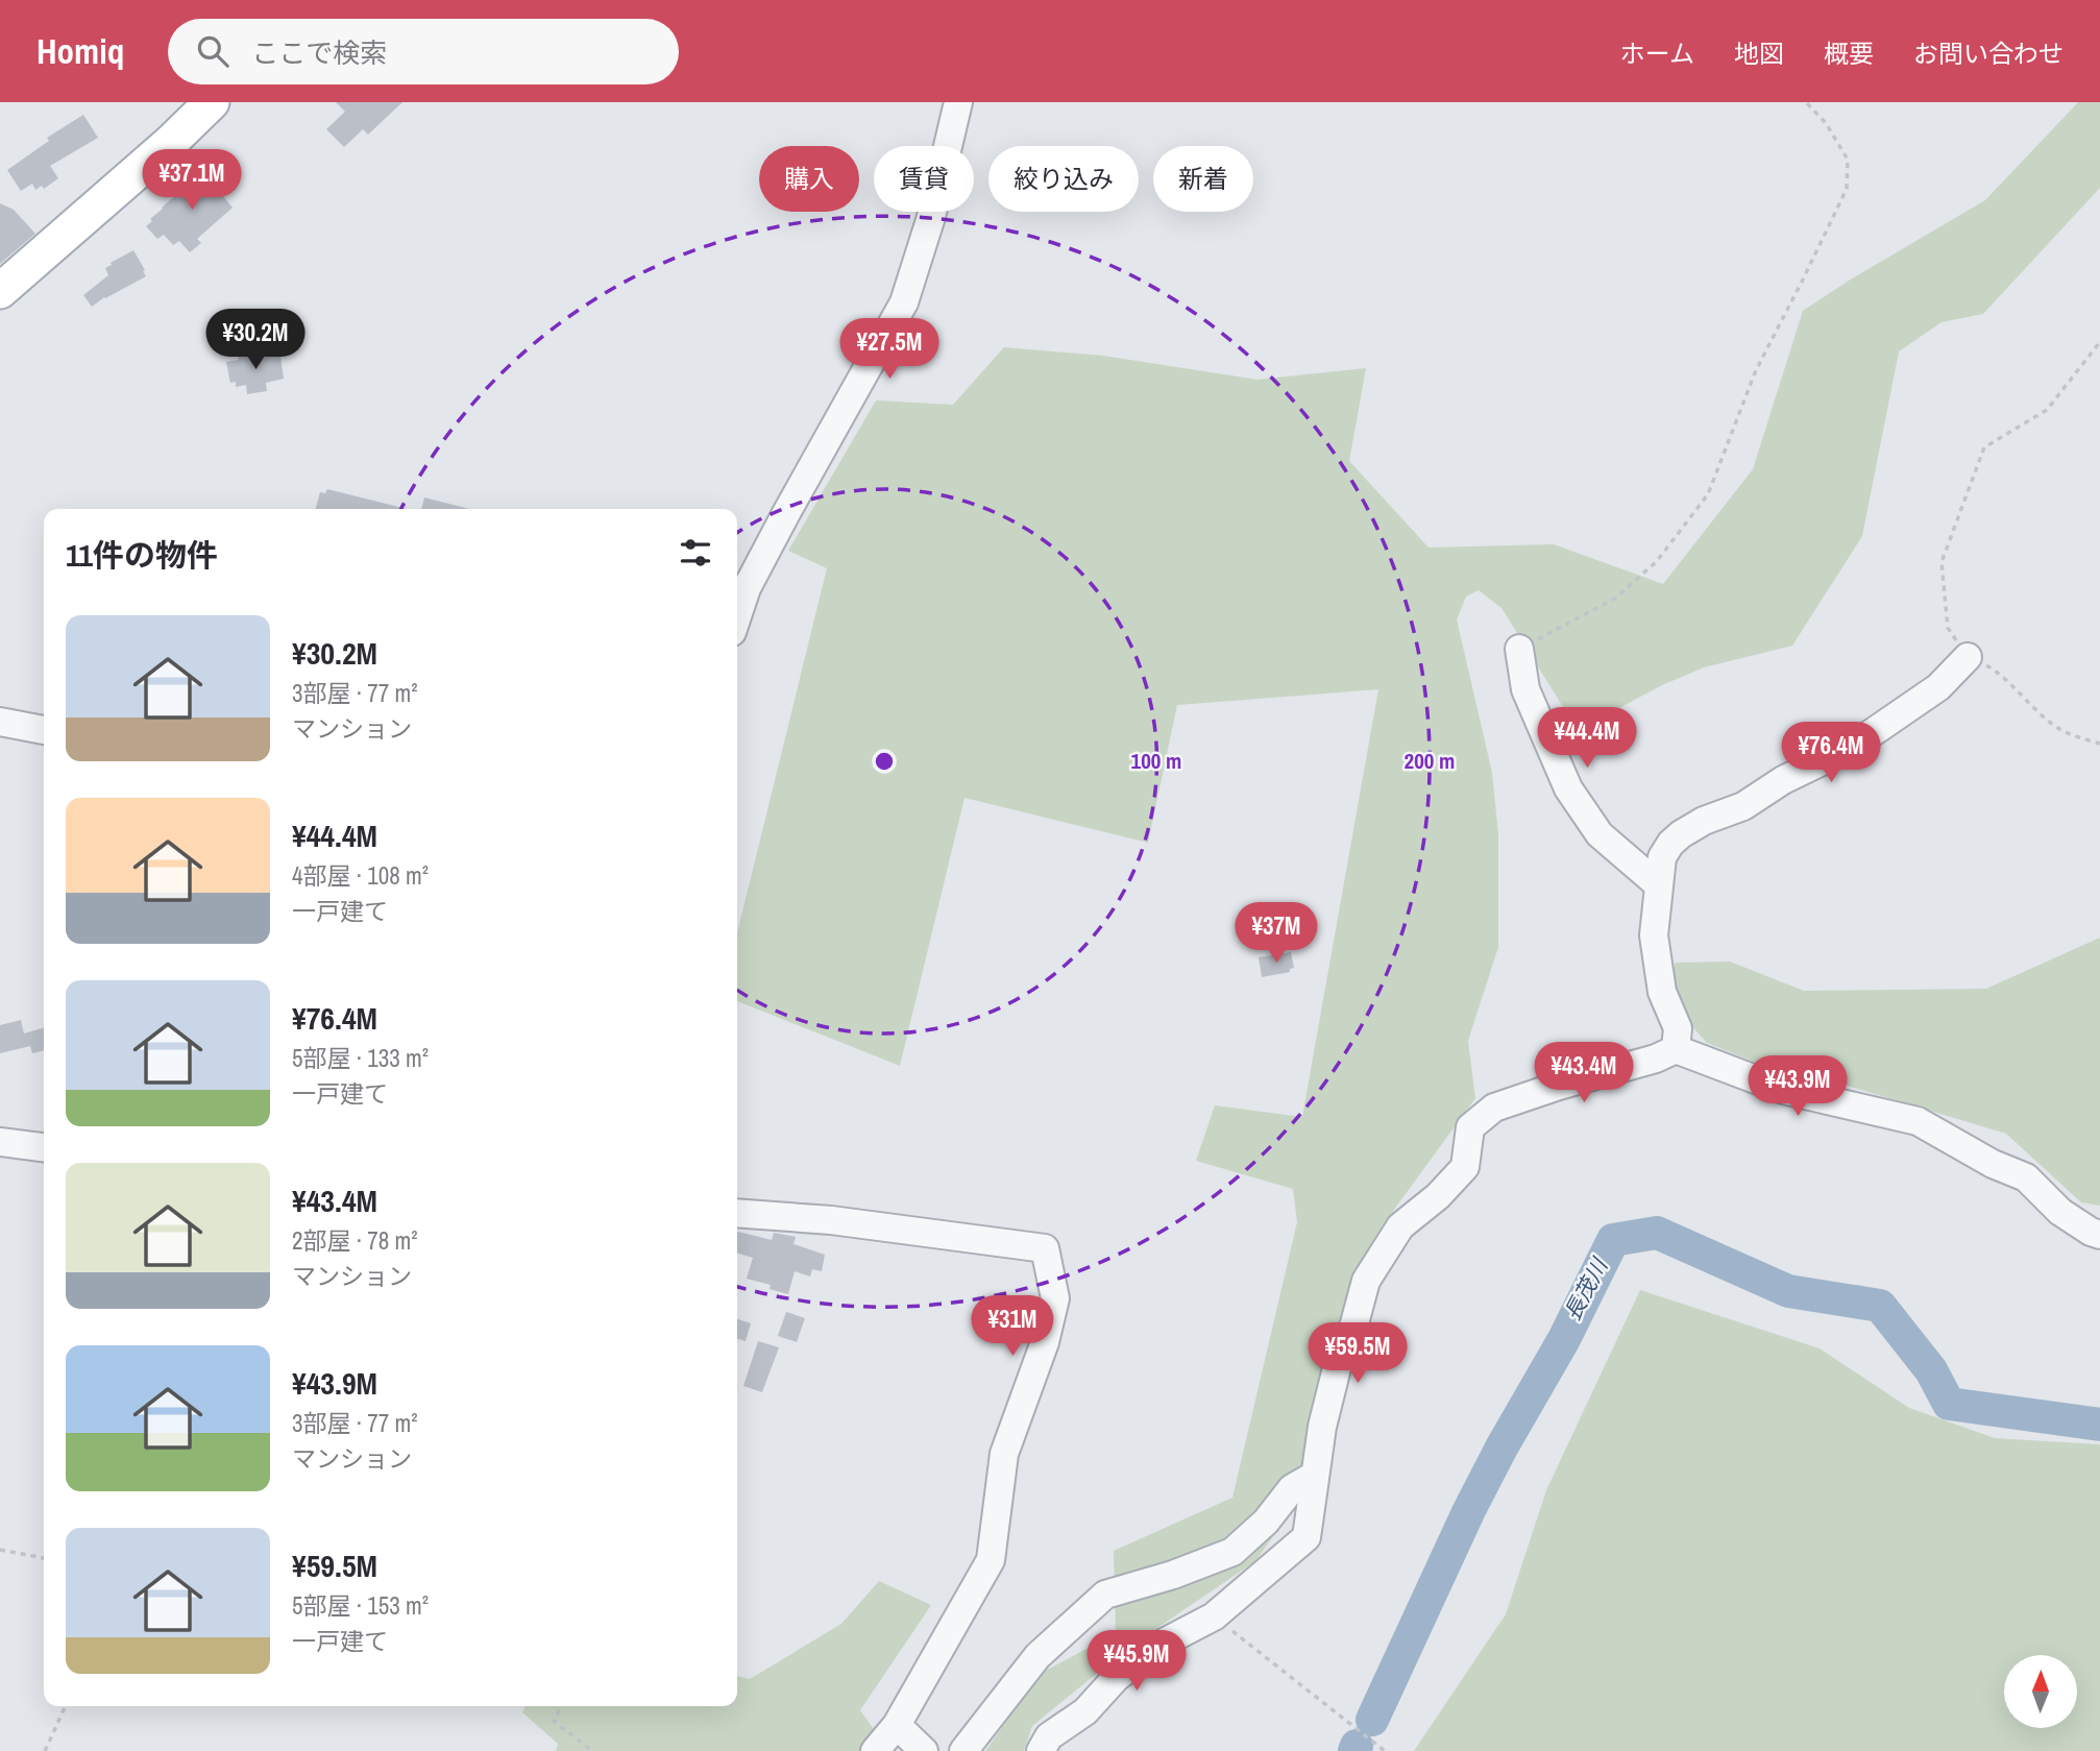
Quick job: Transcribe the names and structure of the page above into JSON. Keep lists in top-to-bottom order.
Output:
{
  "water": ["長茂川"],
  "north": "top",
  "page": {
    "header": "Homiq",
    "search": "ここで検索",
    "nav": [
      "ホーム",
      "地図",
      "概要",
      "お問い合わせ"
    ],
    "chip": [
      "購入",
      "賃貸",
      "絞り込み",
      "新着"
    ],
    "price": [
      "¥37.1M",
      "¥30.2M",
      "¥27.5M",
      "¥44.4M",
      "¥76.4M",
      "¥37M",
      "¥43.4M",
      "¥43.9M",
      "¥31M",
      "¥59.5M",
      "¥45.9M"
    ],
    "heading": "11件の物件",
    "list": [
      {
        "name": "¥30.2M",
        "note": "3部屋 · 77 m² · マンション"
      },
      {
        "name": "¥44.4M",
        "note": "4部屋 · 108 m² · 一戸建て"
      },
      {
        "name": "¥76.4M",
        "note": "5部屋 · 133 m² · 一戸建て"
      },
      {
        "name": "¥43.4M",
        "note": "2部屋 · 78 m² · マンション"
      },
      {
        "name": "¥43.9M",
        "note": "3部屋 · 77 m² · マンション"
      },
      {
        "name": "¥59.5M",
        "note": "5部屋 · 153 m² · 一戸建て"
      }
    ]
  },
  "rings": ["100 m", "200 m"]
}
